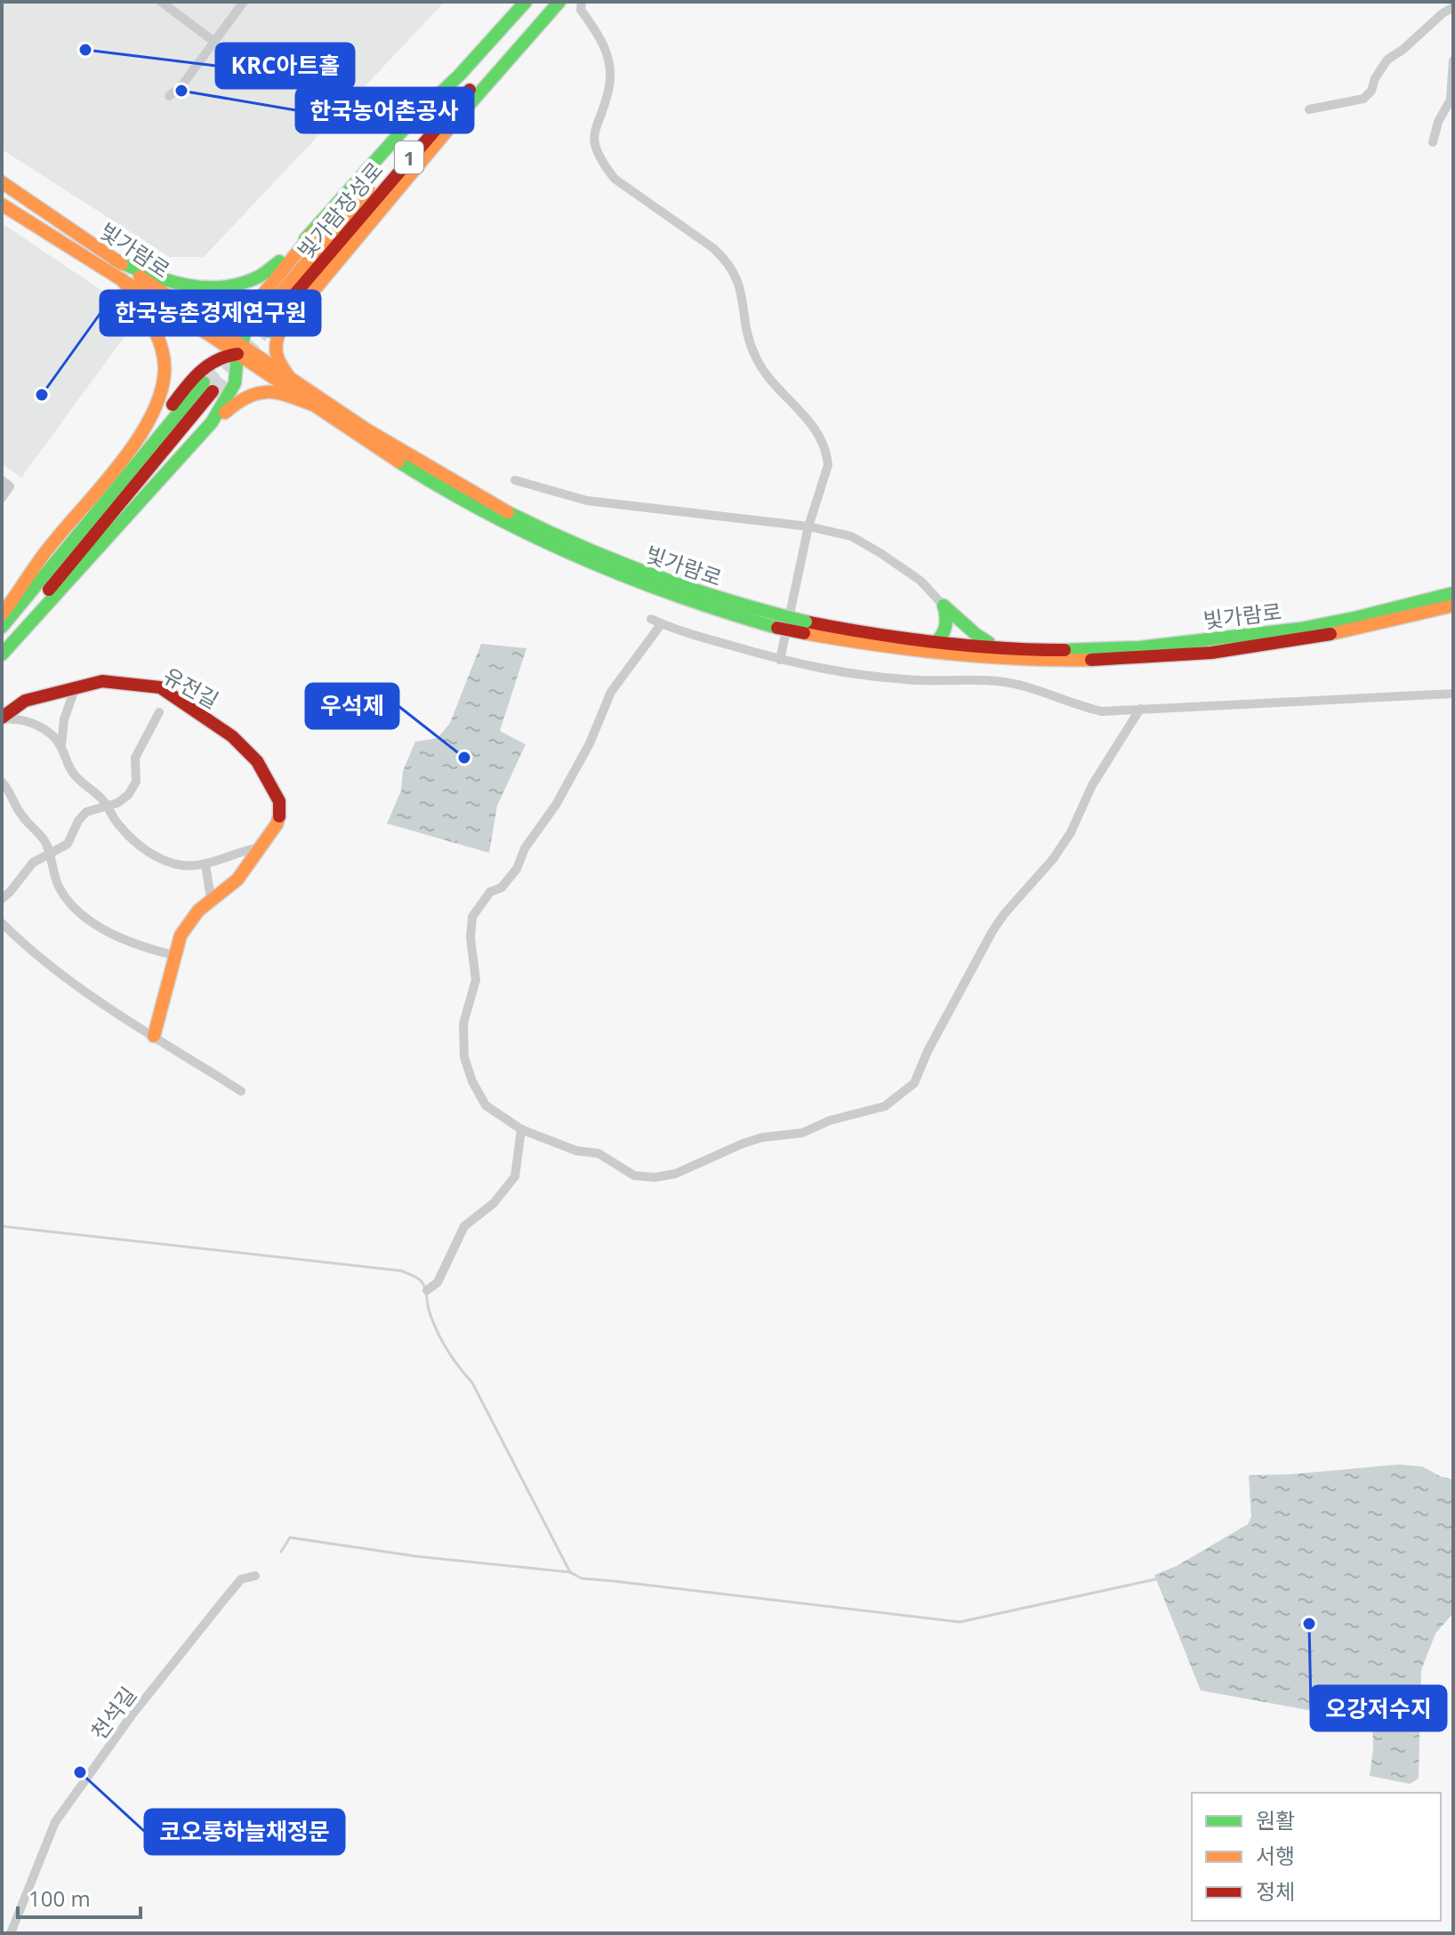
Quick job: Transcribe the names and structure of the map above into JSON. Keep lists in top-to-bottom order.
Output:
{
  "streets": {
    "main road": [
      "1",
      "빛가람장성로",
      "빛가람로",
      "유전길"
    ],
    "street": ["천석길"]
  },
  "places": [
    "KRC아트홀",
    "한국농어촌공사",
    "한국농촌경제연구원",
    "우석제",
    "오강저수지",
    "코오롱하늘채정문"
  ],
  "legend": ["원활", "서행", "정체"],
  "scale_bar": "100 m"
}
